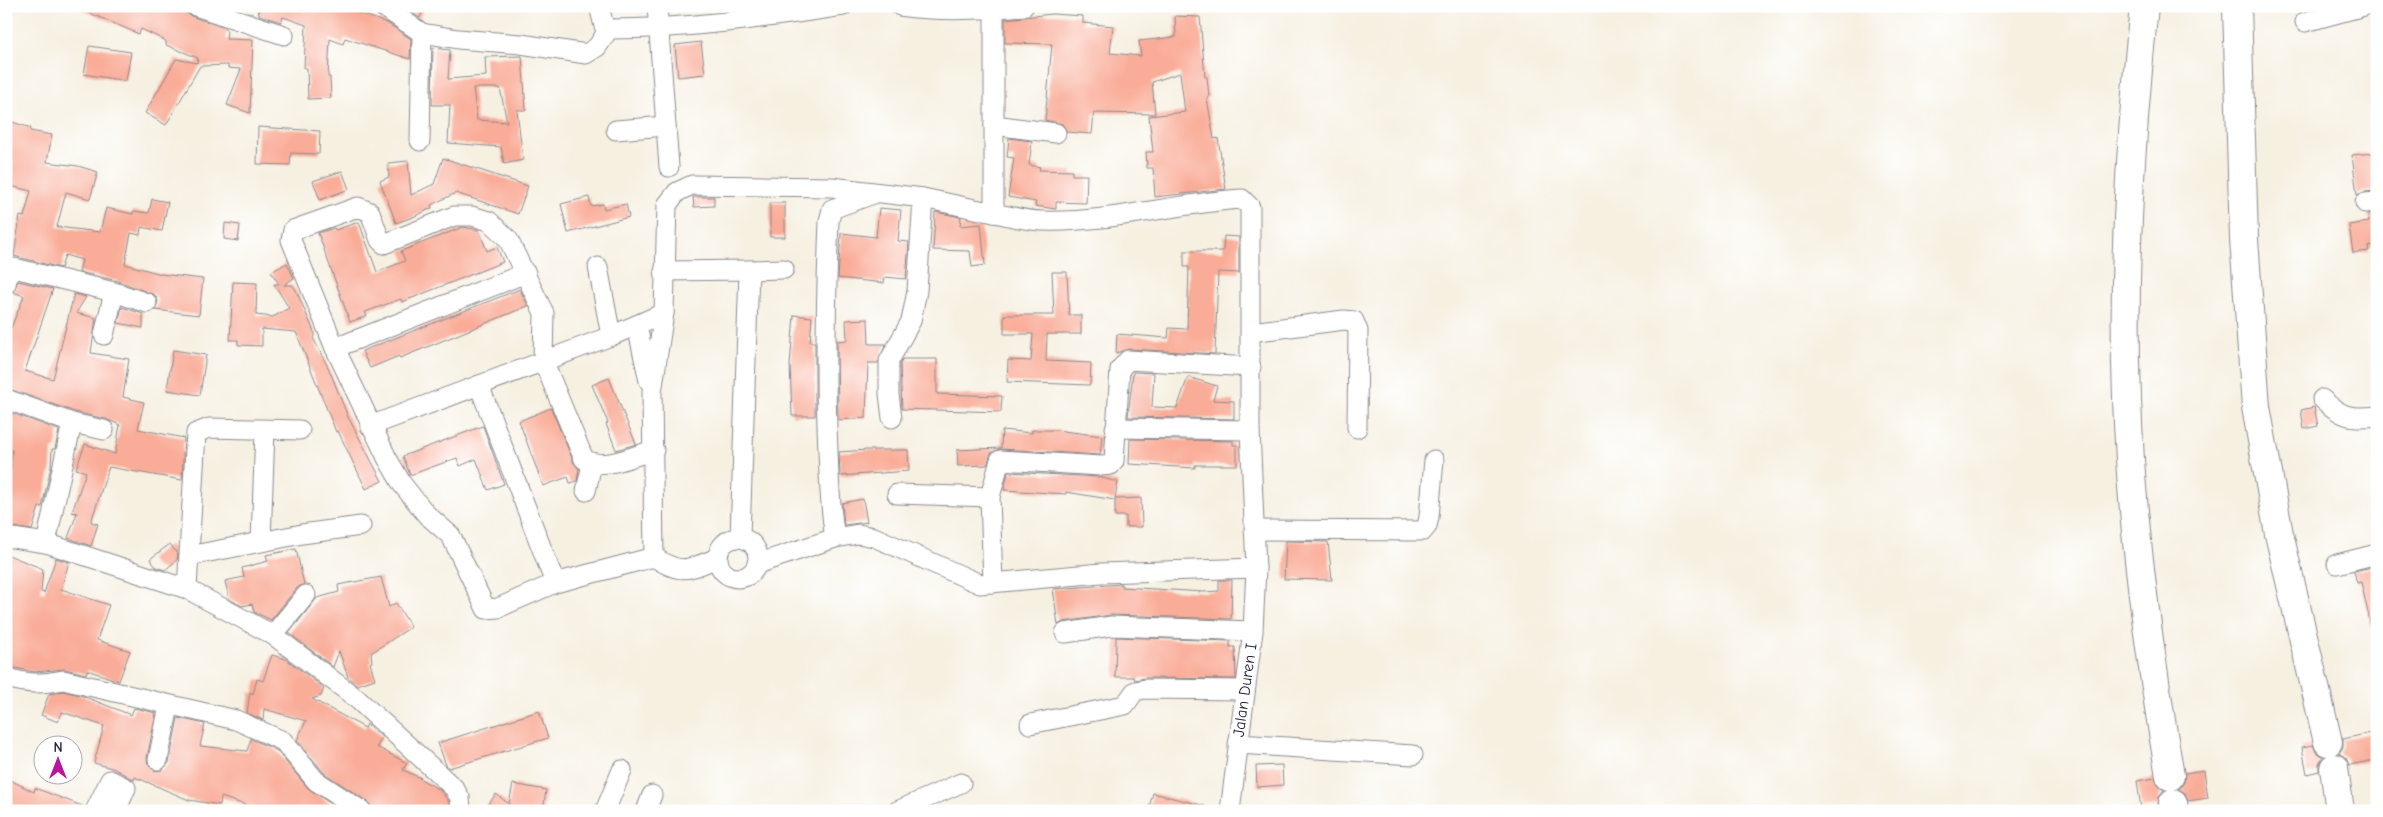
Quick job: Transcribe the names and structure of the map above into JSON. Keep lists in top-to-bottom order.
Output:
{
  "streets": {
    "street": ["Jalan Duren I"]
  },
  "north": "top"
}
